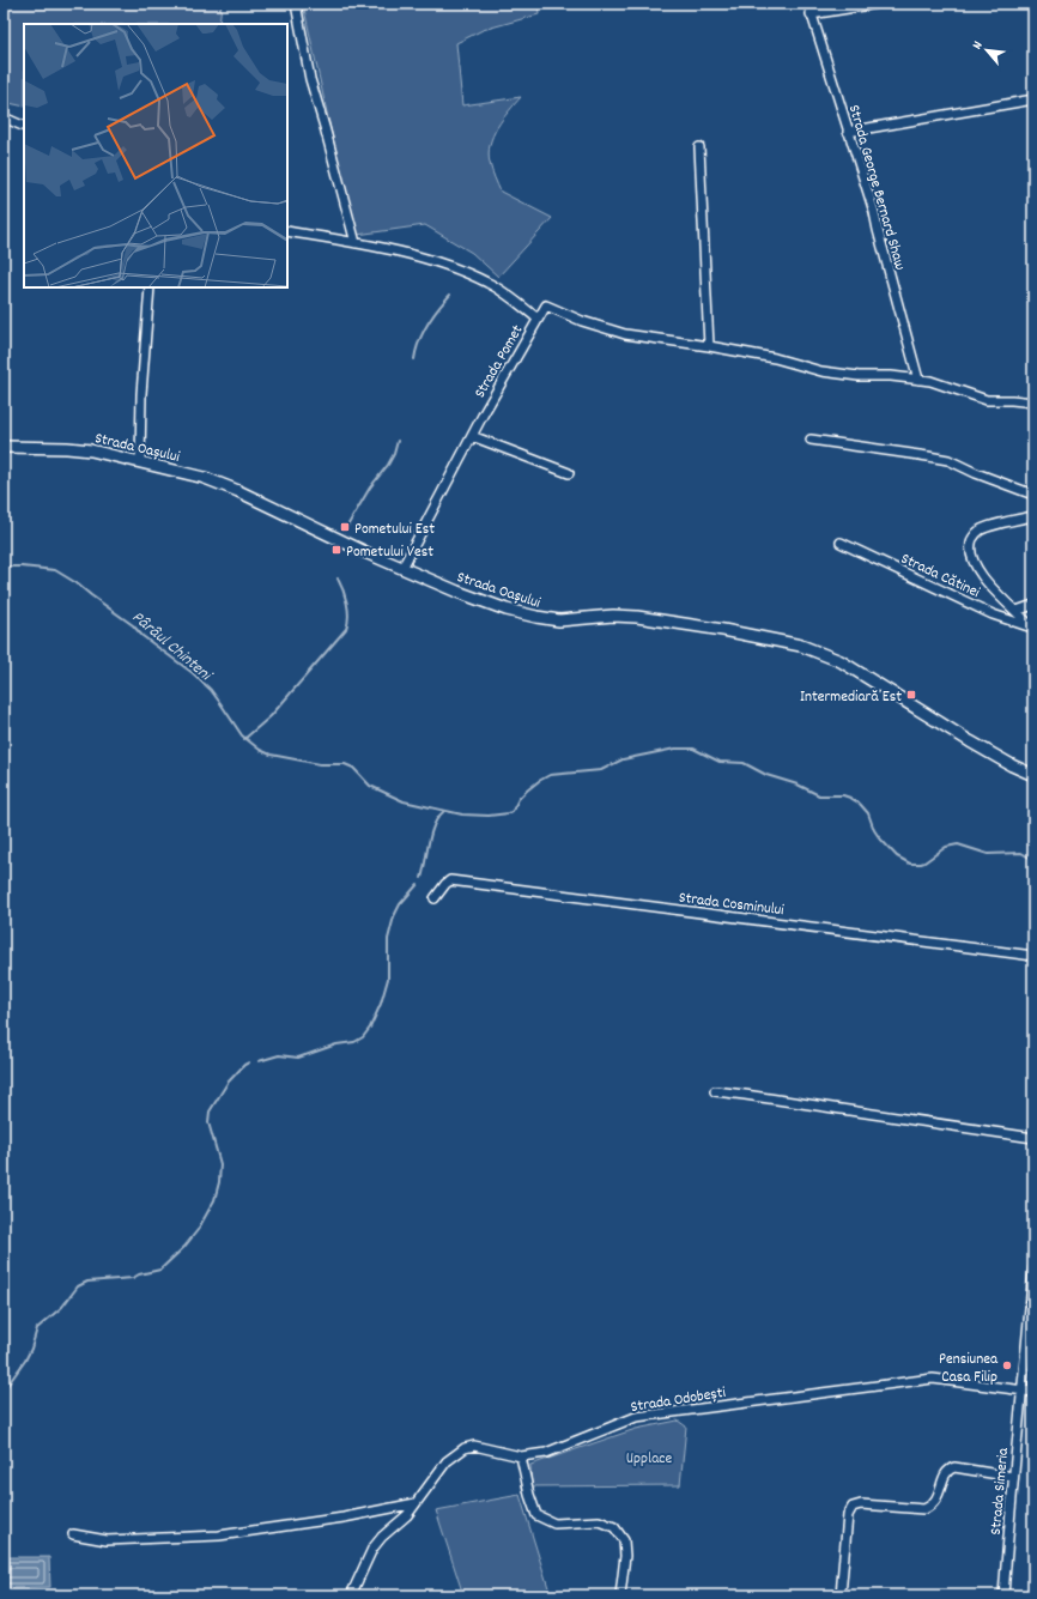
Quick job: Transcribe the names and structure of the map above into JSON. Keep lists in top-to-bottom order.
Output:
{
  "streets": {
    "main road": ["Strada Oașului"],
    "street": [
      "Strada George Bernard Shaw",
      "Strada Pomet",
      "Strada Cătinei",
      "Strada Cosminului",
      "Strada Odobești",
      "Strada Simeria"
    ]
  },
  "crossings": [
    ["Strada Pomet", "Strada Oașului"],
    ["Strada Odobești", "Strada Simeria"]
  ],
  "water": ["Pârâul Chinteni"],
  "parks": ["Upplace"],
  "places": {
    "transit": ["Pometului Est", "Pometului Vest", "Intermediară Est"],
    "other": ["Pensiunea Casa Filip"]
  },
  "north": "top left"
}
